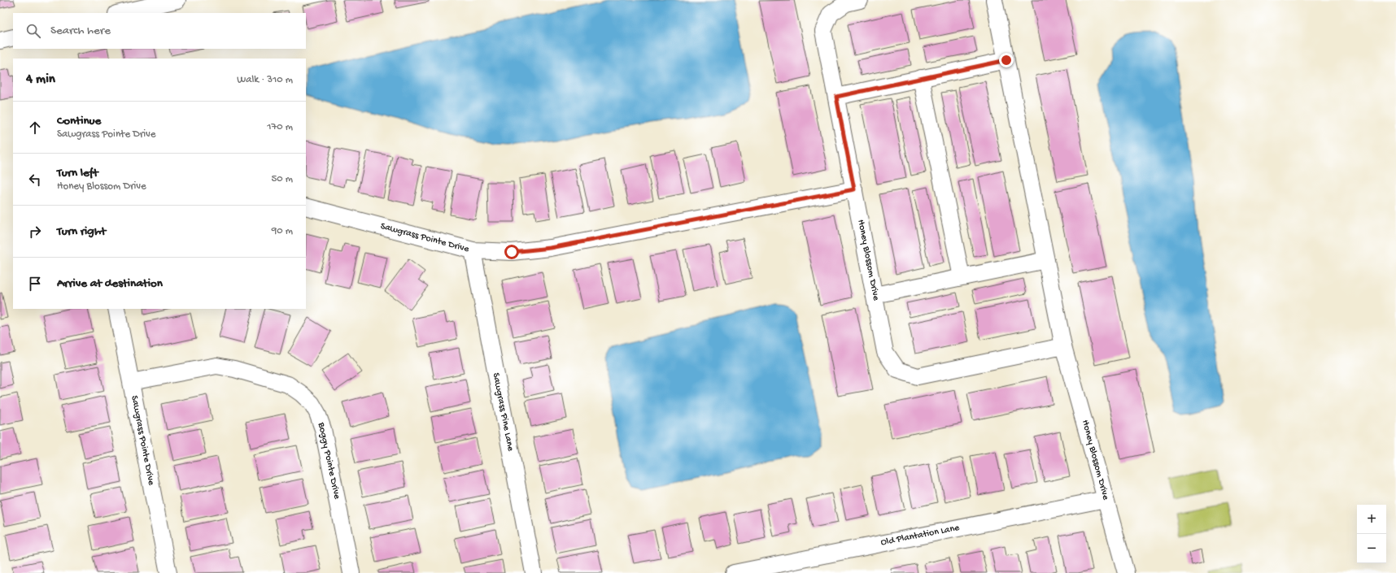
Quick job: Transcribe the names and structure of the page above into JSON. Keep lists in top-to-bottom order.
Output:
{
  "streets": {
    "street": [
      "Sawgrass Pointe Drive",
      "Honey Blossom Drive",
      "Sawgrass Pine Lane",
      "Boggy Pointe Drive",
      "Old Plantation Lane"
    ]
  },
  "crossings": [
    ["Sawgrass Pointe Drive", "Honey Blossom Drive"],
    ["Sawgrass Pointe Drive", "Sawgrass Pine Lane"],
    ["Sawgrass Pointe Drive", "Boggy Pointe Drive"],
    ["Honey Blossom Drive", "Old Plantation Lane"]
  ],
  "page": {
    "search": "Search here",
    "heading": ["4 min", "Walk · 310 m"],
    "list": [
      ["Continue", "Sawgrass Pointe Drive", "170 m"],
      ["Turn left", "Honey Blossom Drive", "50 m"],
      ["Turn right", "90 m"],
      "Arrive at destination"
    ],
    "map_buttons": ["+", "−"]
  }
}
